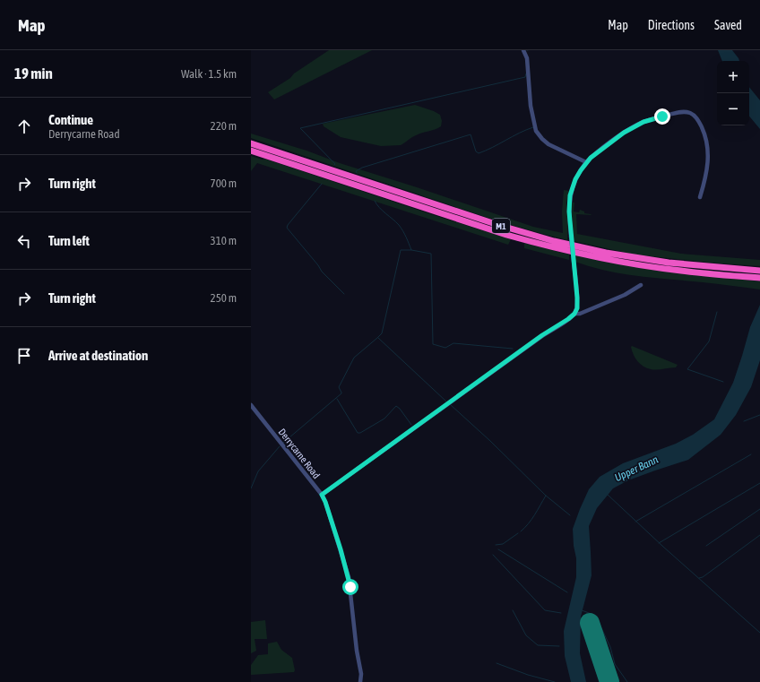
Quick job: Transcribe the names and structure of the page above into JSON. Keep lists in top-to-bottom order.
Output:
{
  "streets": {
    "highway": ["M1"],
    "street": ["Derrycarne Road"]
  },
  "water": ["Upper Bann"],
  "page": {
    "header": "Map",
    "nav": ["Map", "Directions", "Saved"],
    "heading": ["19 min", "Walk · 1.5 km"],
    "map_buttons": ["+", "−"],
    "list": [
      ["Continue", "Derrycarne Road", "220 m"],
      ["Turn right", "700 m"],
      ["Turn left", "310 m"],
      ["Turn right", "250 m"],
      "Arrive at destination"
    ]
  }
}
